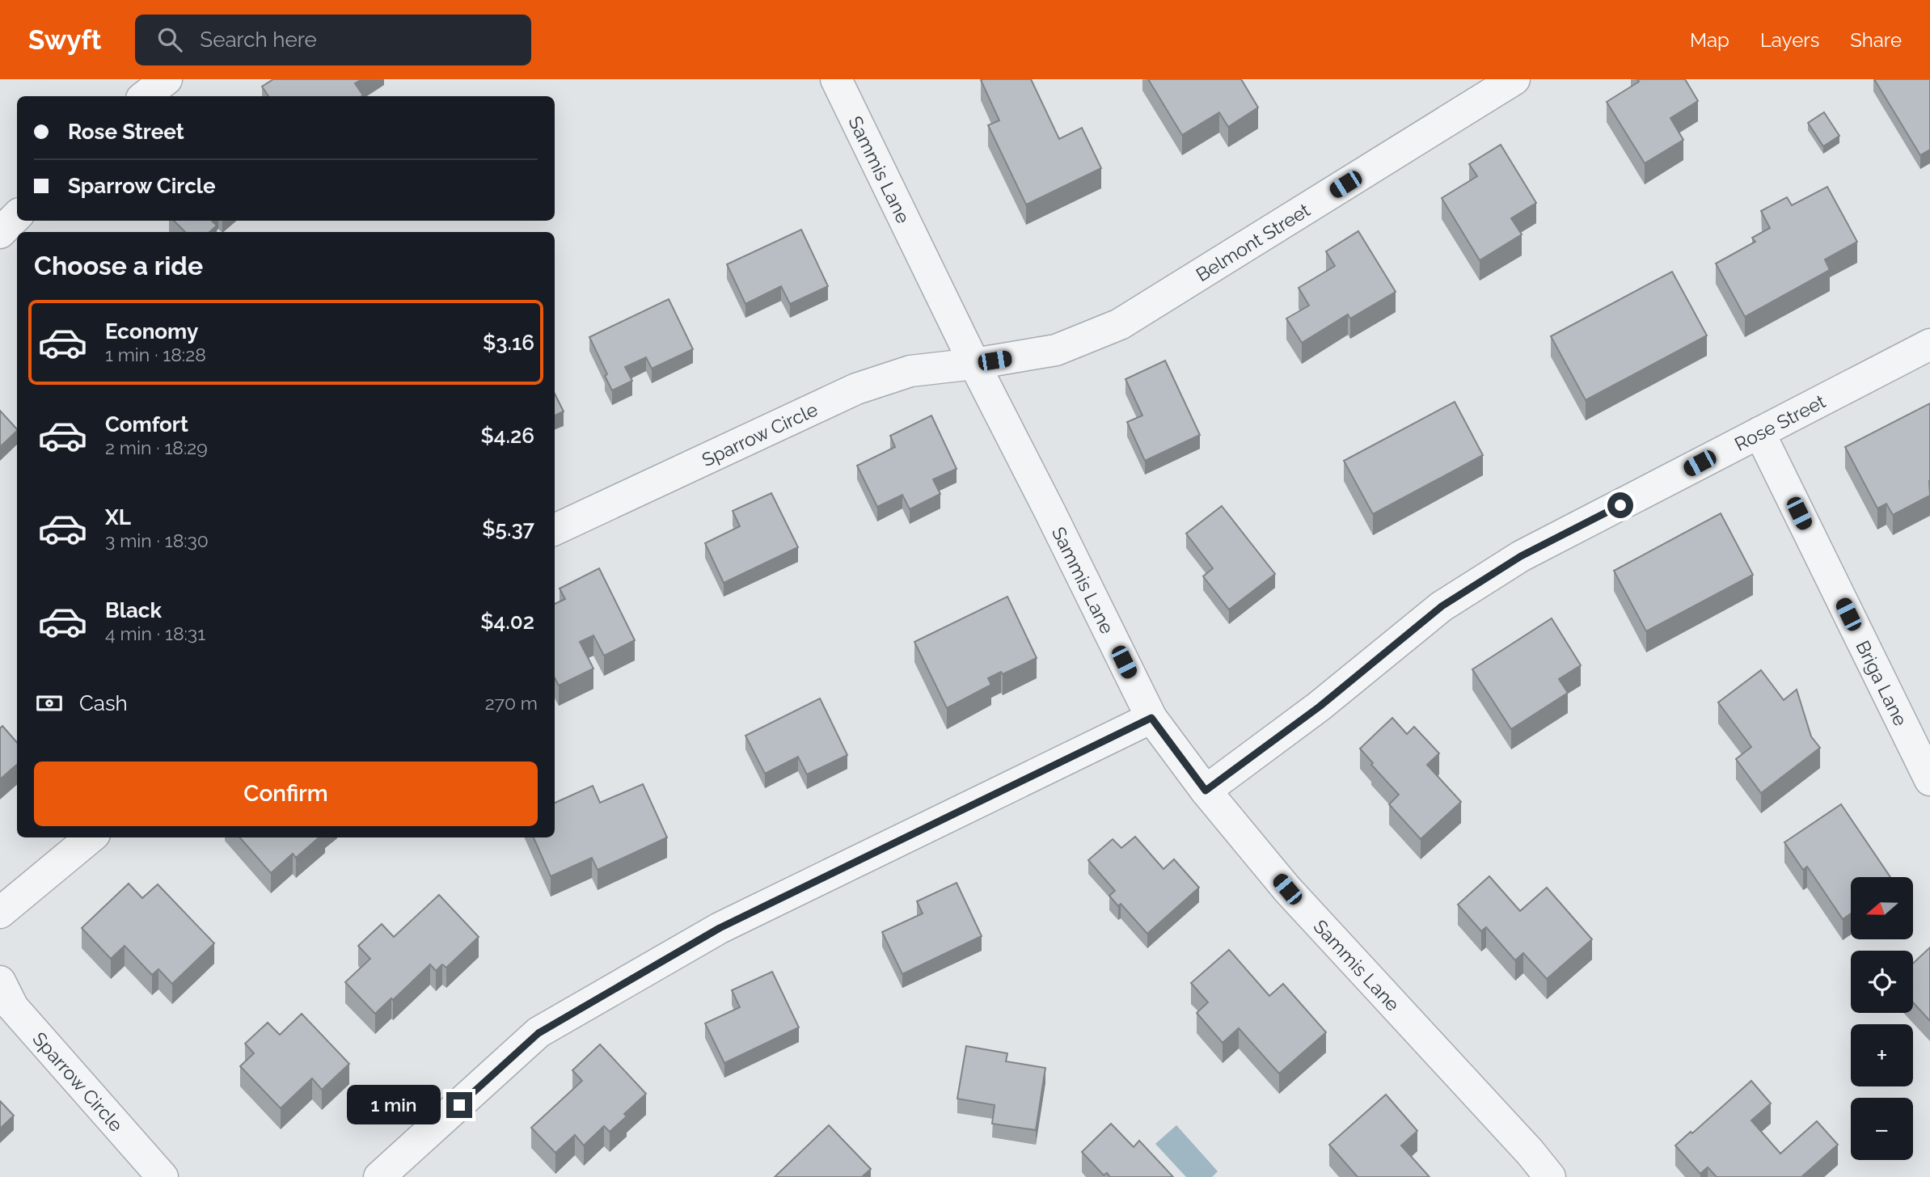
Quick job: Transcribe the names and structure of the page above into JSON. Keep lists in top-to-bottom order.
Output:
{
  "streets": {
    "street": [
      "Sammis Lane",
      "Belmont Street",
      "Rose Street",
      "Sparrow Circle",
      "Briga Lane"
    ]
  },
  "crossings": [
    ["Sammis Lane", "Belmont Street"],
    ["Sammis Lane", "Rose Street"],
    ["Sammis Lane", "Sparrow Circle"],
    ["Belmont Street", "Sparrow Circle"],
    ["Rose Street", "Briga Lane"]
  ],
  "north": "left",
  "page": {
    "header": "Swyft",
    "search": "Search here",
    "nav": ["Map", "Layers", "Share"],
    "banner": ["Rose Street", "Sparrow Circle"],
    "heading": "Choose a ride",
    "list": [
      {
        "name": "Economy",
        "note": "1 min · 18:28",
        "value": "$3.16"
      },
      {
        "name": "Comfort",
        "note": "2 min · 18:29",
        "value": "$4.26"
      },
      {
        "name": "XL",
        "note": "3 min · 18:30",
        "value": "$5.37"
      },
      {
        "name": "Black",
        "note": "4 min · 18:31",
        "value": "$4.02"
      }
    ],
    "pay": ["Cash", "270 m"],
    "buttons": "Confirm",
    "map_buttons": ["+", "−"],
    "bubble": "1 min"
  }
}
